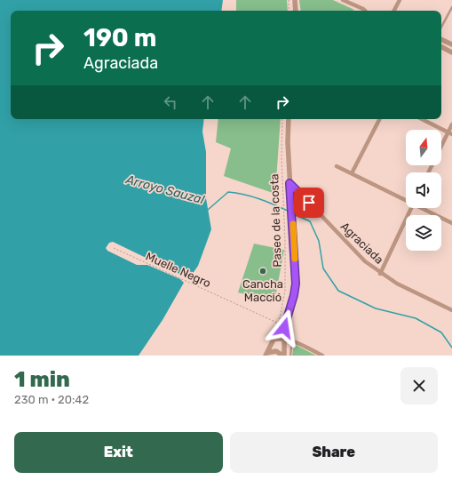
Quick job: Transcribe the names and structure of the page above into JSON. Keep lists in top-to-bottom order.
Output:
{
  "streets": {
    "street": ["Agraciada"],
    "path": ["Paseo de la costa", "Muelle Negro"]
  },
  "crossings": [
    ["Paseo de la costa", "Muelle Negro"]
  ],
  "water": ["Arroyo Sauzal"],
  "places": ["Cancha Macció"],
  "north": "top",
  "page": {
    "turn": ["190 m", "Agraciada"],
    "heading": ["1 min", "230 m · 20:42"],
    "buttons": ["Exit", "Share"]
  }
}
